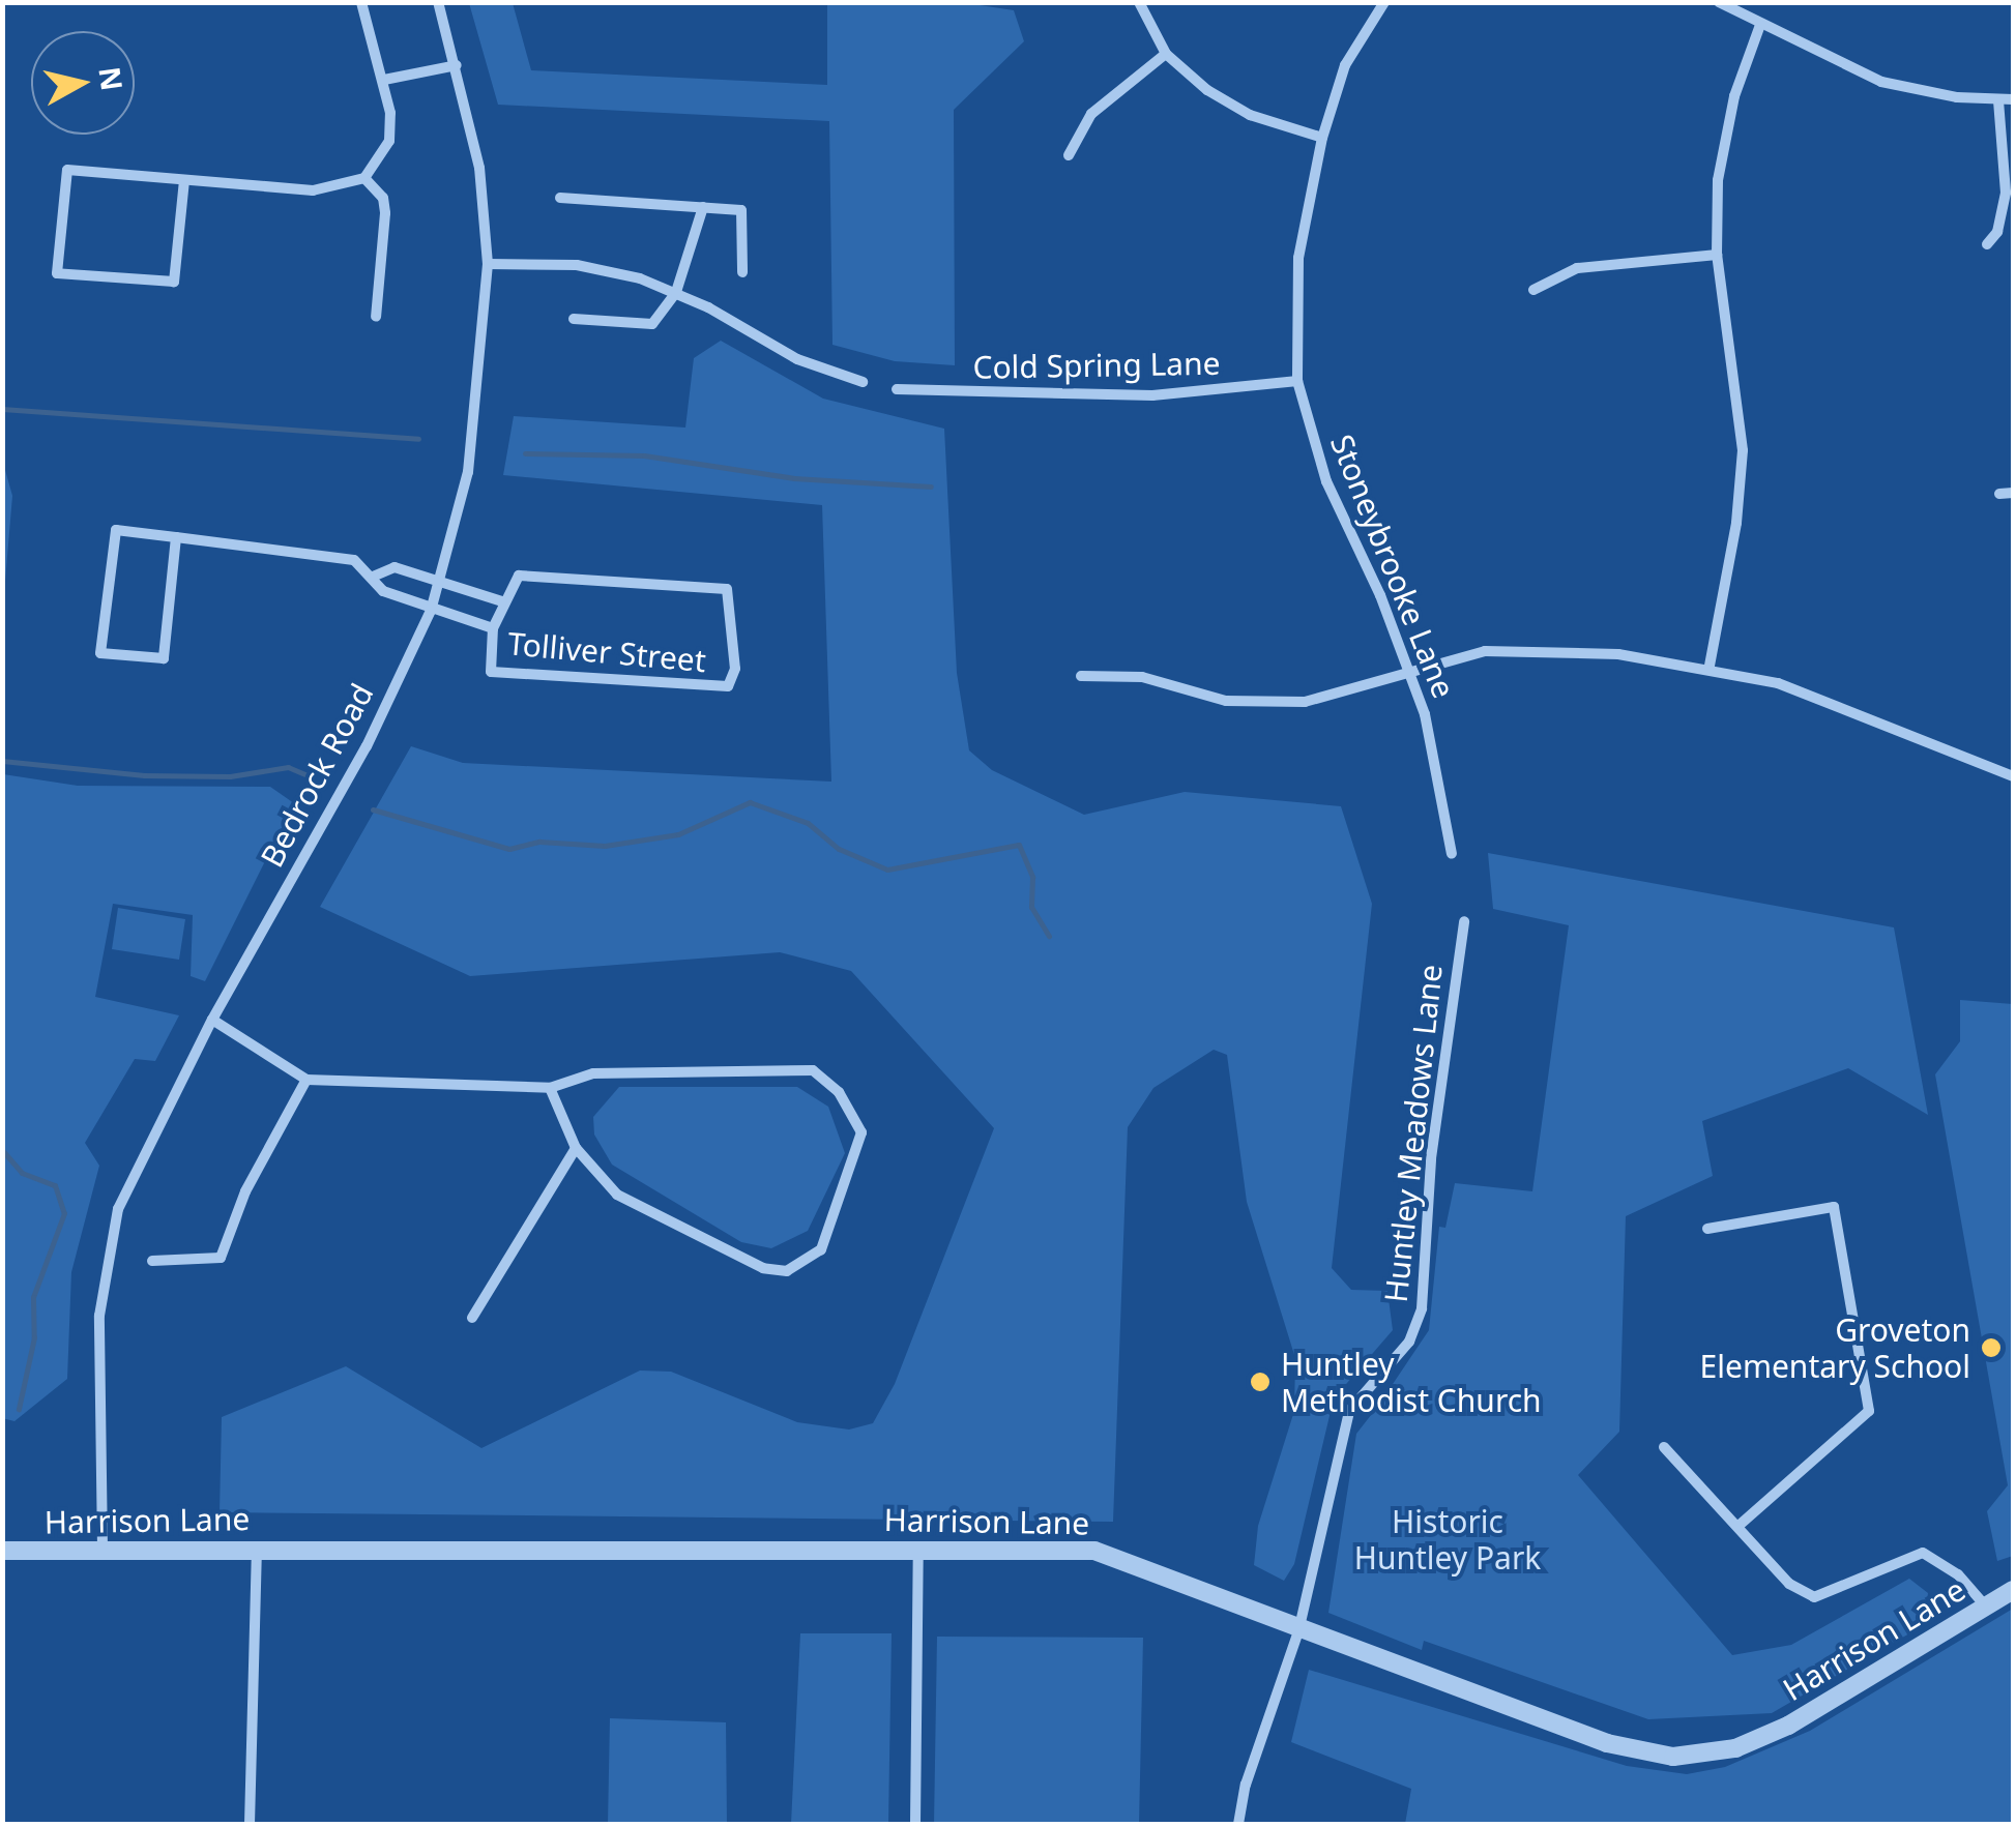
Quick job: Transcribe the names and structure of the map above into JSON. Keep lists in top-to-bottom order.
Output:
{
  "streets": {
    "street": [
      "Cold Spring Lane",
      "Stoneybrooke Lane",
      "Tolliver Street",
      "Bedrock Road",
      "Huntley Meadows Lane",
      "Harrison Lane"
    ]
  },
  "crossings": [
    ["Cold Spring Lane", "Stoneybrooke Lane"],
    ["Tolliver Street", "Bedrock Road"],
    ["Bedrock Road", "Harrison Lane"],
    ["Huntley Meadows Lane", "Harrison Lane"]
  ],
  "parks": ["Historic Huntley Park"],
  "places": ["Groveton Elementary School", "Huntley Methodist Church"],
  "north": "right"
}
